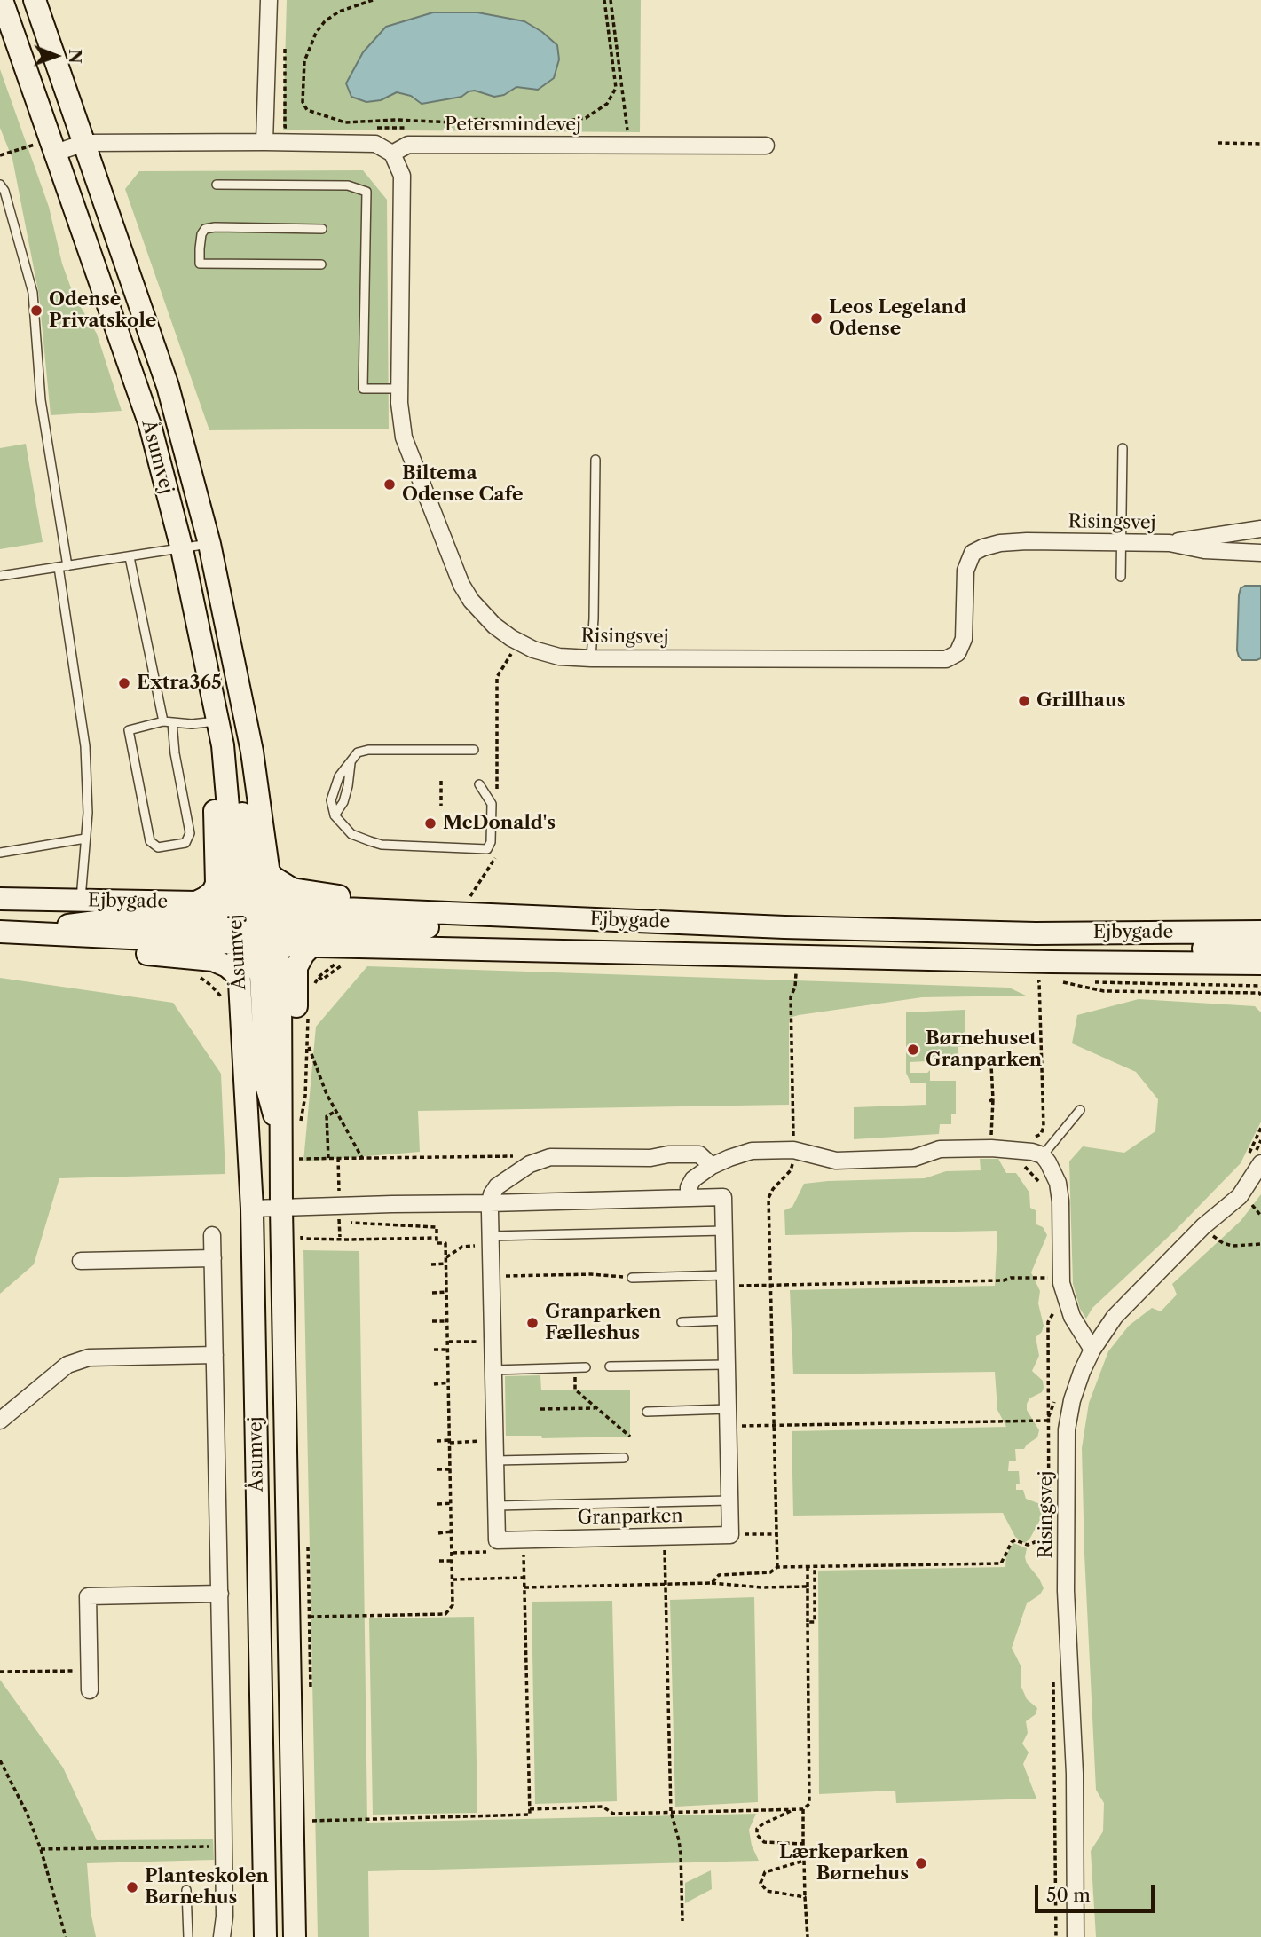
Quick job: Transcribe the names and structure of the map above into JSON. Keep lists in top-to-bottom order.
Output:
{
  "streets": {
    "street": [
      "Petersmindevej",
      "Åsumvej",
      "Risingsvej",
      "Ejbygade",
      "Granparken"
    ]
  },
  "crossings": [
    ["Petersmindevej", "Risingsvej"],
    ["Åsumvej", "Ejbygade"],
    ["Åsumvej", "Granparken"]
  ],
  "places": [
    "Odense Privatskole",
    "Leos Legeland Odense",
    "Biltema Odense Cafe",
    "Extra365",
    "Grillhaus",
    "McDonald's",
    "Børnehuset Granparken",
    "Granparken Fælleshus",
    "Lærkeparken Børnehus",
    "Planteskolen Børnehus"
  ],
  "scale_bar": "50 m",
  "north": "right"
}
